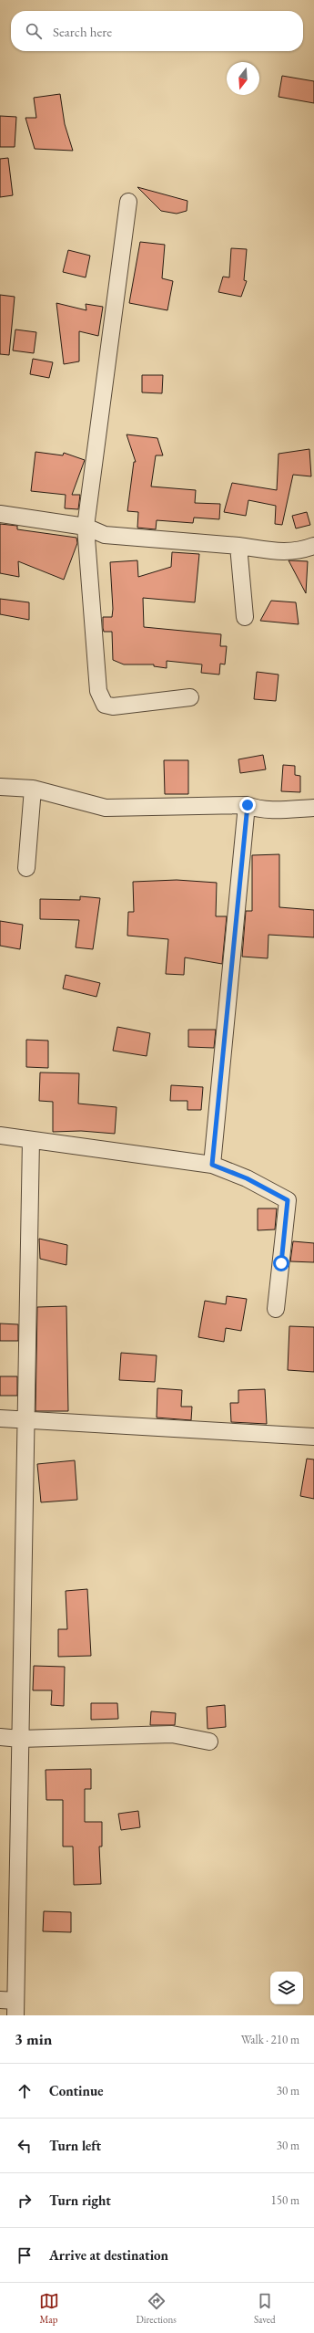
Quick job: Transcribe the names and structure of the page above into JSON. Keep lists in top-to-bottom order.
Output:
{
  "north": "bottom",
  "page": {
    "search": "Search here",
    "heading": ["3 min", "Walk · 210 m"],
    "list": [
      ["Continue", "30 m"],
      ["Turn left", "30 m"],
      ["Turn right", "150 m"],
      "Arrive at destination"
    ],
    "nav": ["Map", "Directions", "Saved"]
  }
}
